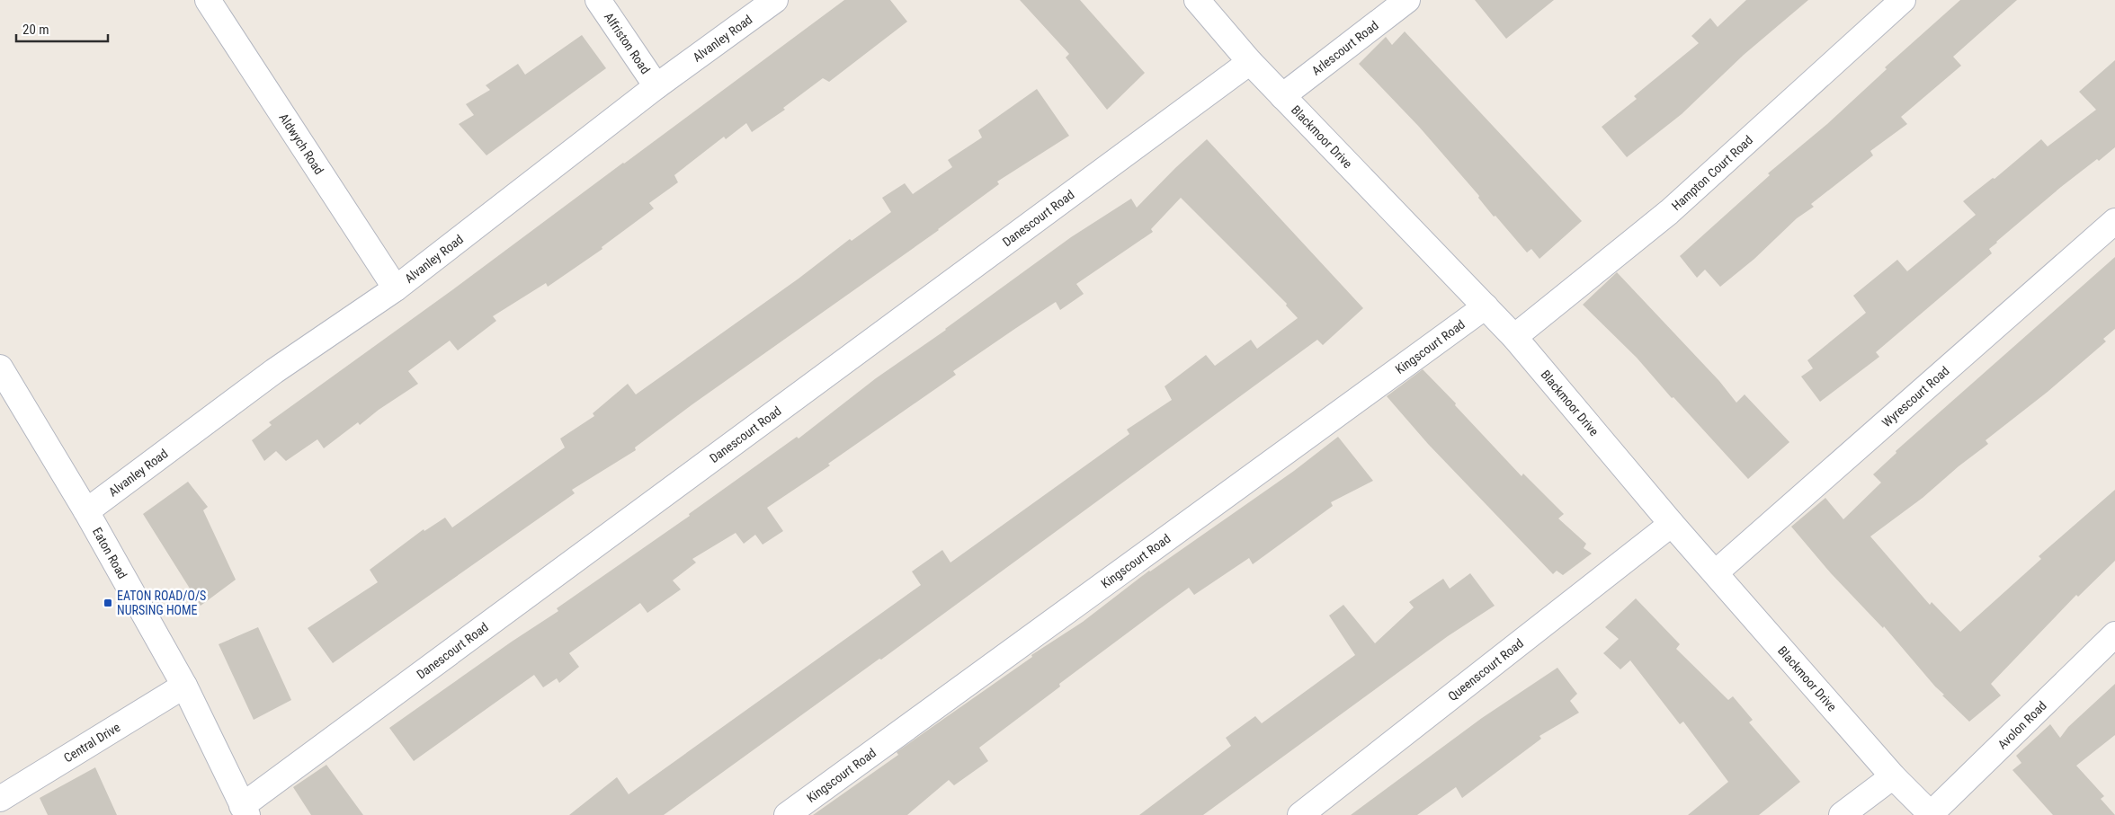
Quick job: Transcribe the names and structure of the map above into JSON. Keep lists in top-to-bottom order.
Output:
{
  "streets": {
    "street": [
      "Alvanley Road",
      "Alfriston Road",
      "Arlescourt Road",
      "Blackmoor Drive",
      "Aldwych Road",
      "Hampton Court Road",
      "Danescourt Road",
      "Kingscourt Road",
      "Wyrescourt Road",
      "Eaton Road",
      "Queenscourt Road",
      "Avolon Road",
      "Central Drive"
    ]
  },
  "crossings": [
    ["Alvanley Road", "Alfriston Road"],
    ["Alvanley Road", "Aldwych Road"],
    ["Alvanley Road", "Eaton Road"],
    ["Arlescourt Road", "Blackmoor Drive"],
    ["Blackmoor Drive", "Hampton Court Road"],
    ["Blackmoor Drive", "Danescourt Road"],
    ["Blackmoor Drive", "Kingscourt Road"],
    ["Blackmoor Drive", "Wyrescourt Road"],
    ["Blackmoor Drive", "Queenscourt Road"],
    ["Blackmoor Drive", "Avolon Road"],
    ["Danescourt Road", "Eaton Road"],
    ["Eaton Road", "Central Drive"]
  ],
  "places": {
    "transit": ["EATON ROAD/O/S NURSING HOME"]
  },
  "scale_bar": "20 m"
}
